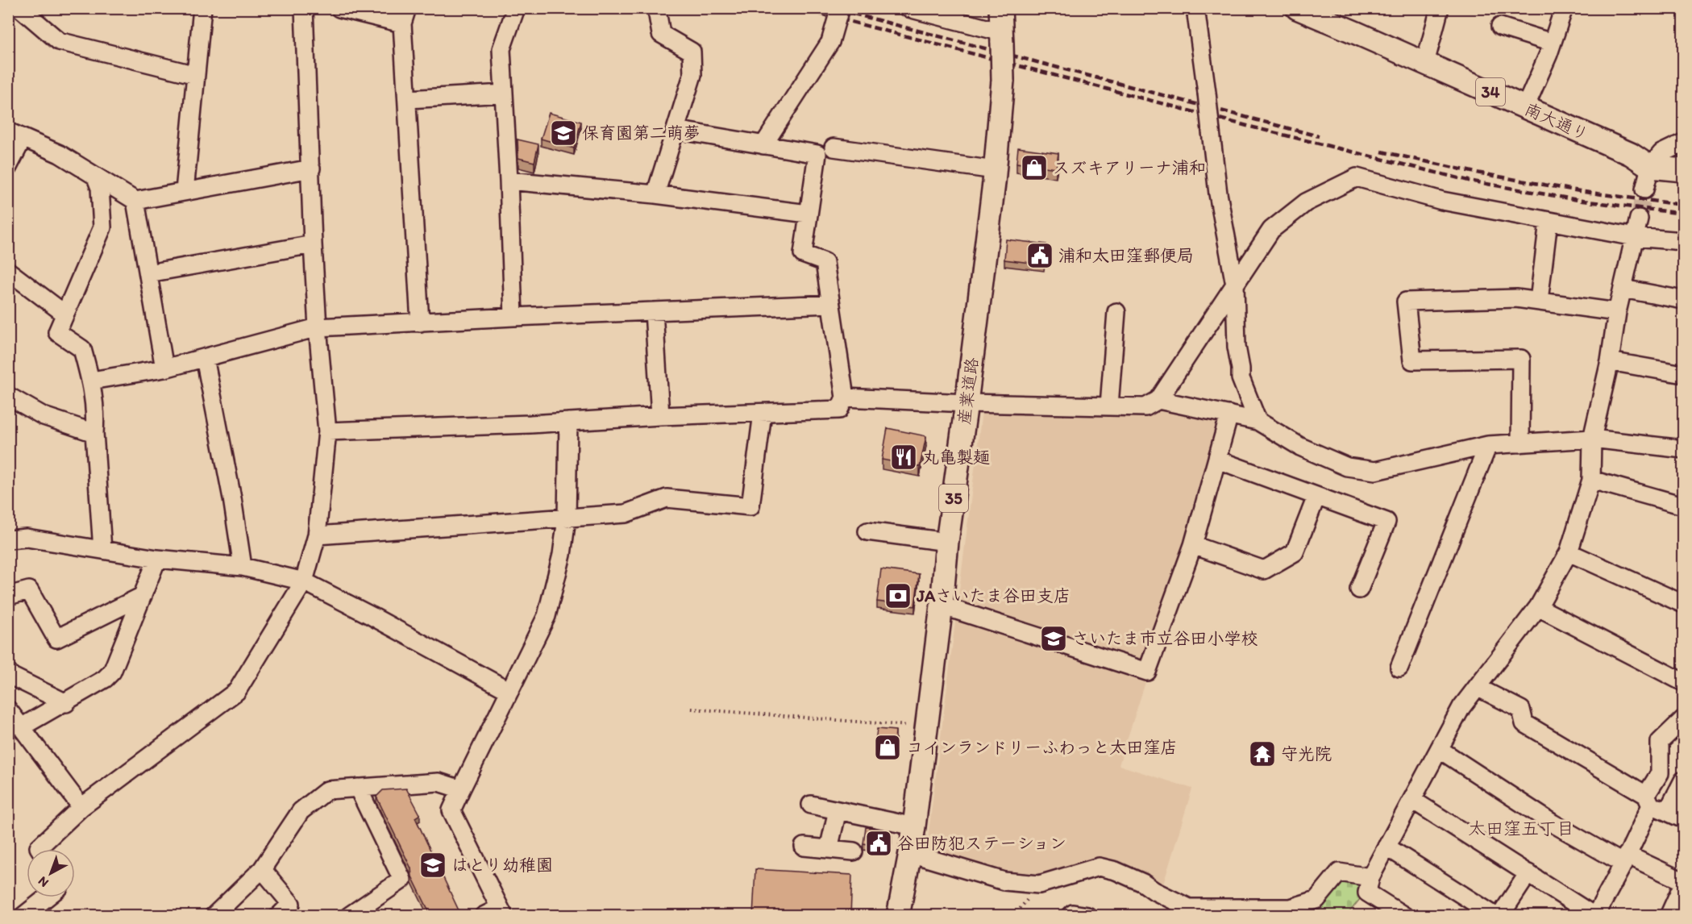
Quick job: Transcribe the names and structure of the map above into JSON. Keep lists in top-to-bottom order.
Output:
{
  "streets": {
    "main road": [
      "34",
      "南大通り",
      "産業道路",
      "35"
    ]
  },
  "districts": ["太田窪五丁目"],
  "places": {
    "school or university": ["保育園第二萌夢", "さいたま市立谷田小学校", "はとり幼稚園"],
    "shop": ["スズキアリーナ浦和", "コインランドリーふわっと太田窪店"],
    "public building": ["浦和太田窪郵便局", "谷田防犯ステーション"],
    "restaurant": ["丸亀製麺"],
    "bank": ["JAさいたま谷田支店"],
    "temple": ["守光院"]
  },
  "north": "bottom left"
}
